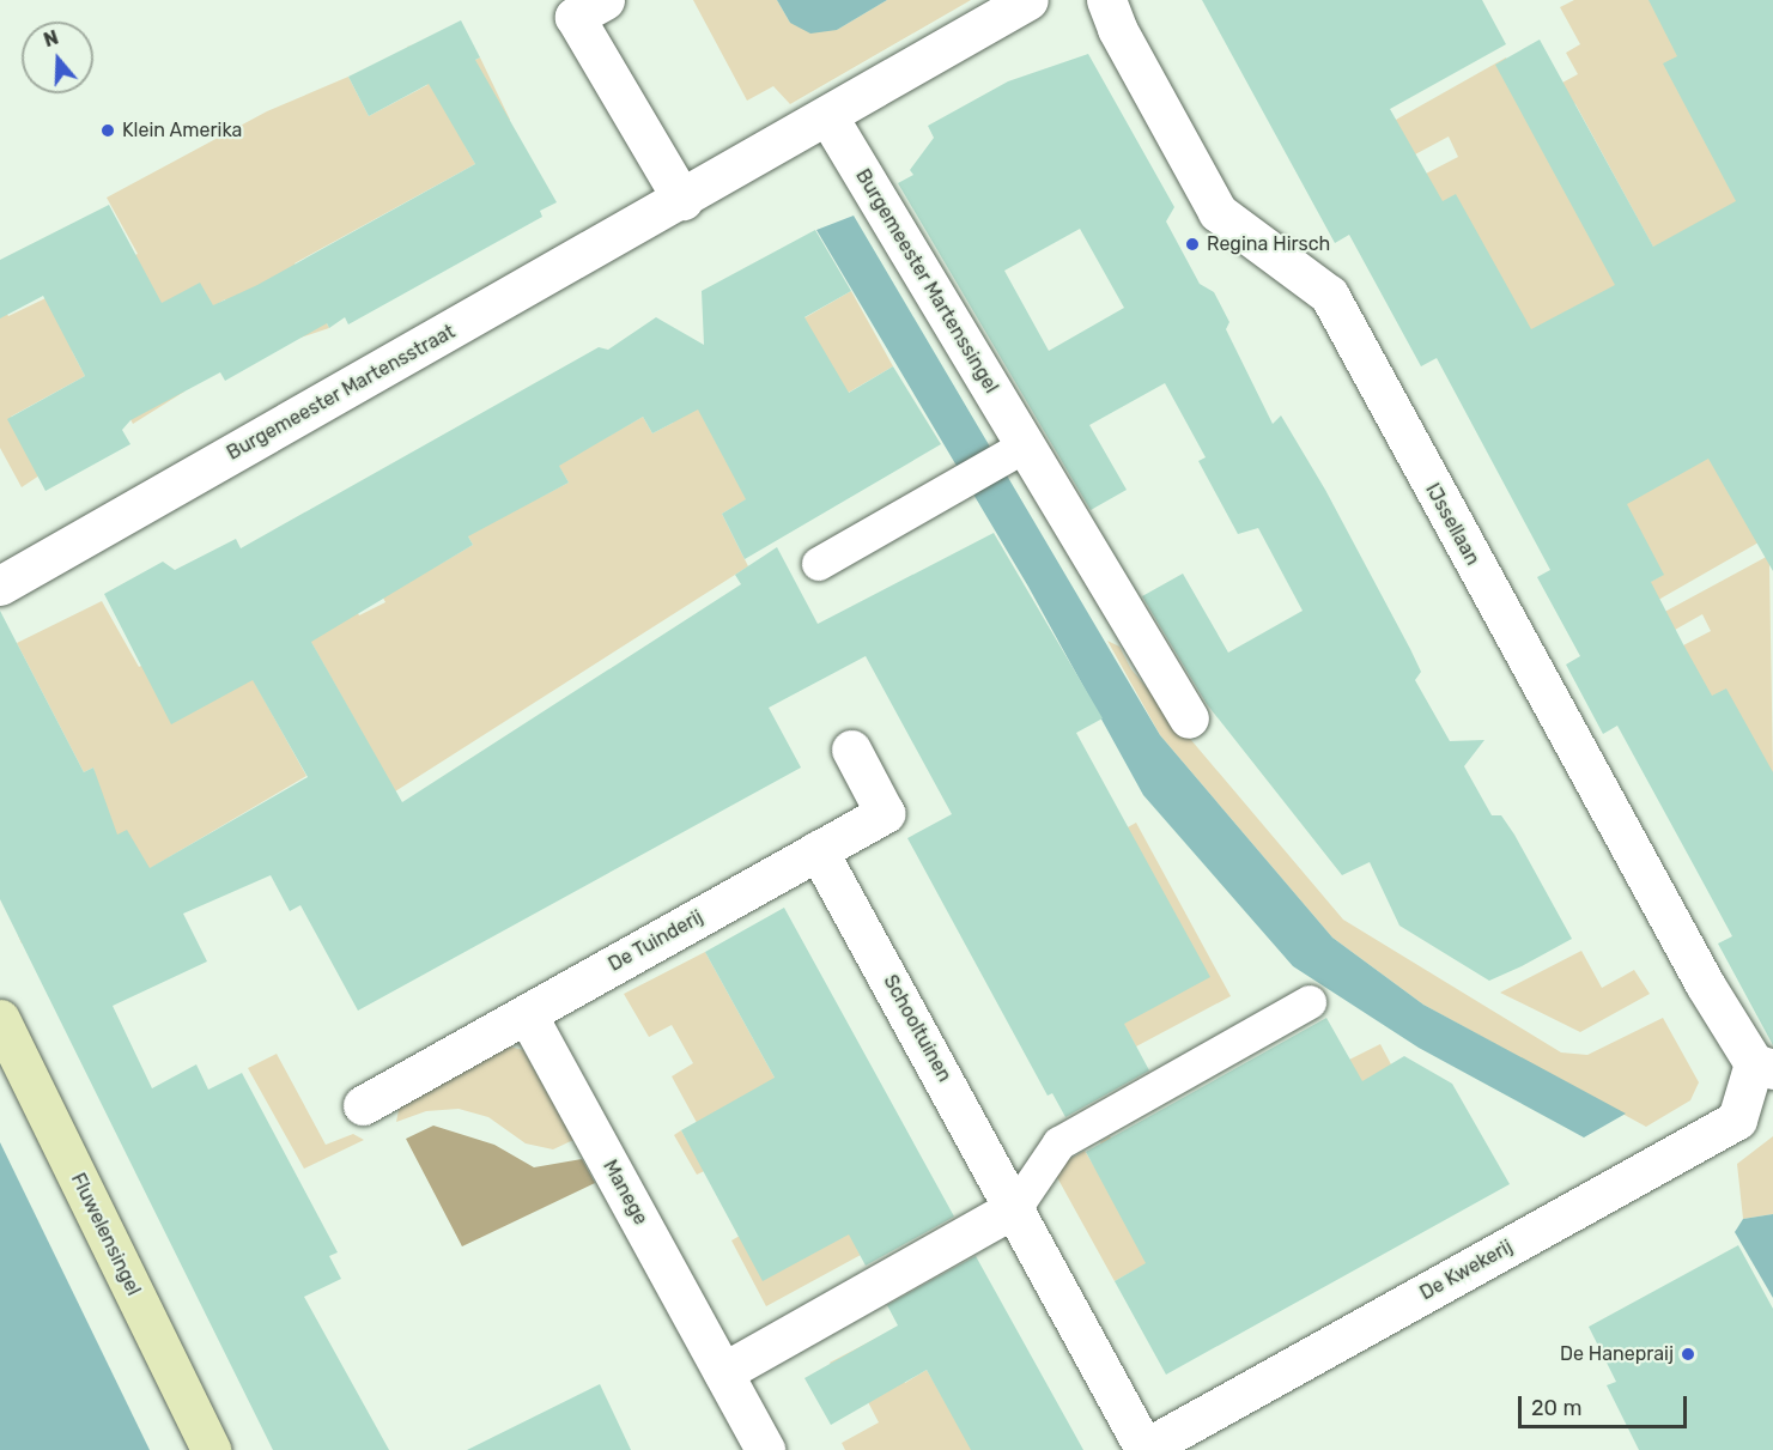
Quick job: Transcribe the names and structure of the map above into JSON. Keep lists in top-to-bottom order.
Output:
{
  "streets": {
    "main road": ["Fluwelensingel"],
    "street": [
      "Burgemeester Martenssingel",
      "Burgemeester Martensstraat",
      "IJssellaan",
      "De Tuinderij",
      "Schooltuinen",
      "Manege",
      "De Kwekerij"
    ]
  },
  "crossings": [
    ["IJssellaan", "De Kwekerij"],
    ["De Tuinderij", "Schooltuinen"],
    ["De Tuinderij", "Manege"],
    ["Schooltuinen", "De Kwekerij"]
  ],
  "places": ["Klein Amerika", "Regina Hirsch", "De Hanepraij"],
  "scale_bar": "20 m",
  "north": "top"
}
